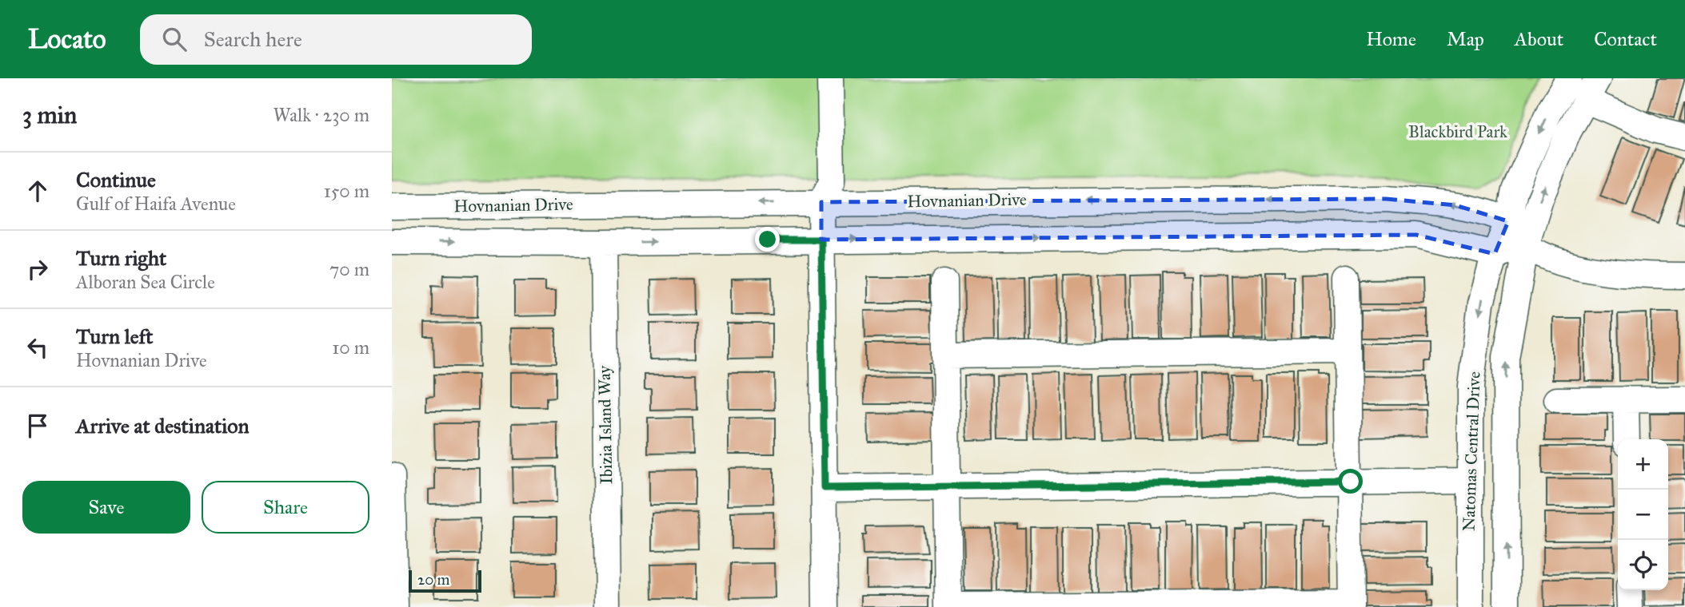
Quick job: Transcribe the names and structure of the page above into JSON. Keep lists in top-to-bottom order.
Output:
{
  "streets": {
    "street": ["Hovnanian Drive", "Ibizia Island Way", "Natomas Central Drive"]
  },
  "crossings": [
    ["Hovnanian Drive", "Natomas Central Drive"]
  ],
  "parks": ["Blackbird Park"],
  "scale_bar": "20 m",
  "page": {
    "header": "Locato",
    "search": "Search here",
    "nav": [
      "Home",
      "Map",
      "About",
      "Contact"
    ],
    "heading": ["3 min", "Walk · 230 m"],
    "list": [
      ["Continue", "Gulf of Haifa Avenue", "150 m"],
      ["Turn right", "Alboran Sea Circle", "70 m"],
      ["Turn left", "Hovnanian Drive", "10 m"],
      "Arrive at destination"
    ],
    "map_buttons": ["+", "−"],
    "buttons": ["Save", "Share"],
    "scale": "20 m"
  }
}
